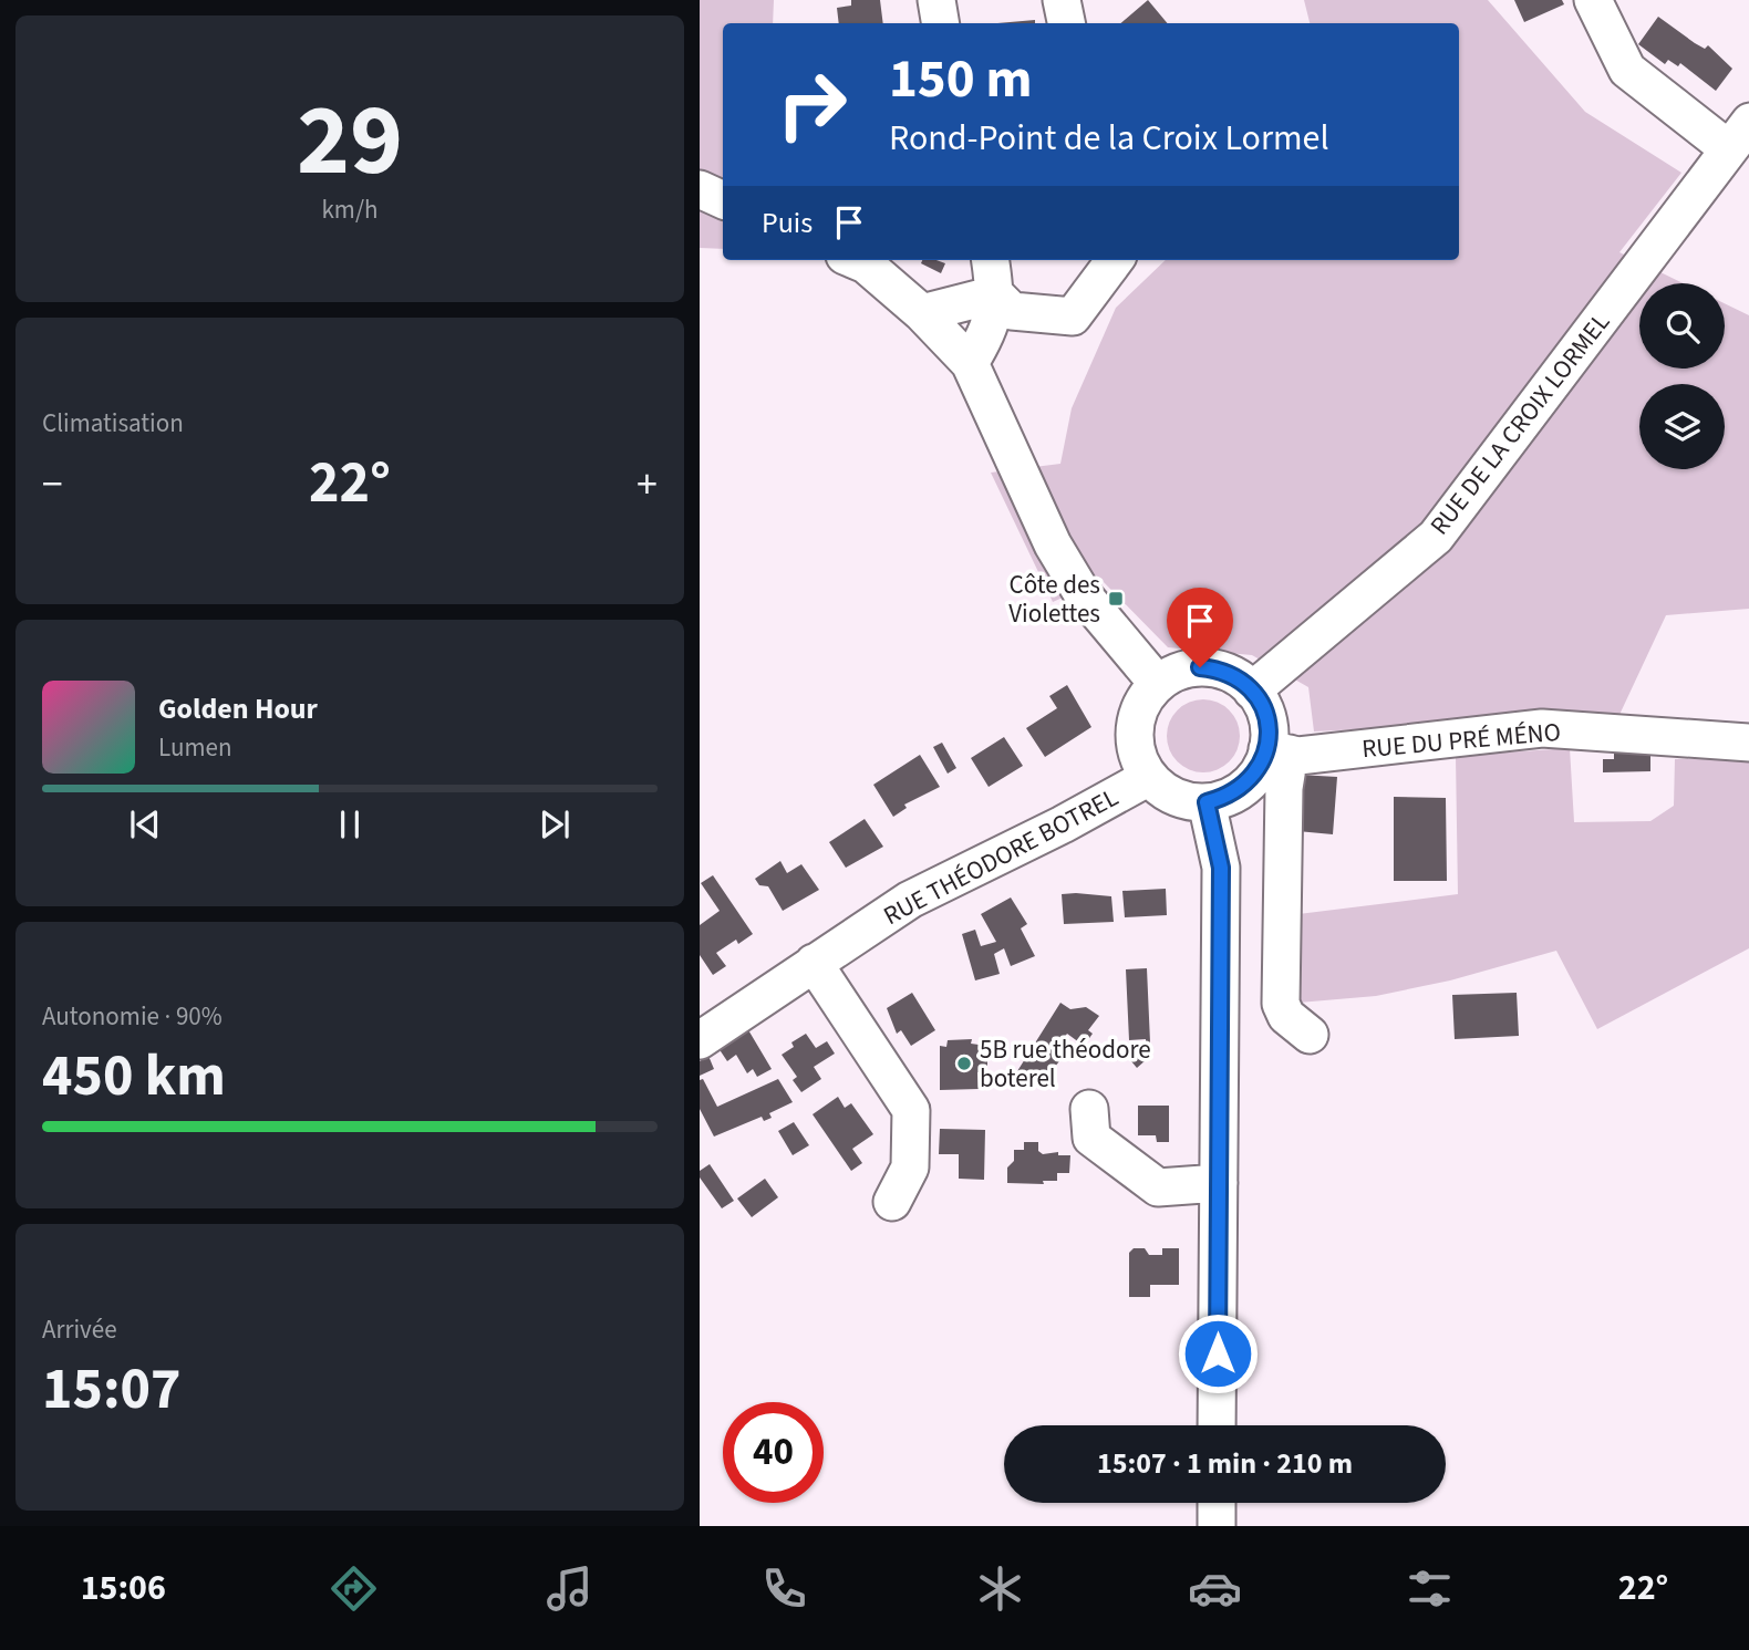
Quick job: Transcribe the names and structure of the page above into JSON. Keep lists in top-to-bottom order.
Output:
{
  "streets": {
    "street": ["RUE DE LA CROIX LORMEL", "RUE DU PRÉ MÉNO", "RUE THÉODORE BOTREL"]
  },
  "crossings": [
    ["RUE DE LA CROIX LORMEL", "RUE DU PRÉ MÉNO"],
    ["RUE DE LA CROIX LORMEL", "RUE THÉODORE BOTREL"],
    ["RUE DU PRÉ MÉNO", "RUE THÉODORE BOTREL"]
  ],
  "places": {
    "transit": ["Côte des Violettes"],
    "other": ["5B rue théodore boterel"]
  },
  "page": {
    "tile": [
      ["29", "km/h"],
      "Climatisation",
      ["Autonomie · 90%", "450 km"],
      ["Arrivée", "15:07"]
    ],
    "turn": ["150 m", "Rond-Point de la Croix Lormel"],
    "then": "Puis",
    "heat": ["−", "22°", "+"],
    "song": ["Golden Hour", "Lumen"],
    "limit": "40",
    "trip": "15:07 · 1 min · 210 m",
    "tabs": ["15:06", "22°"]
  }
}
